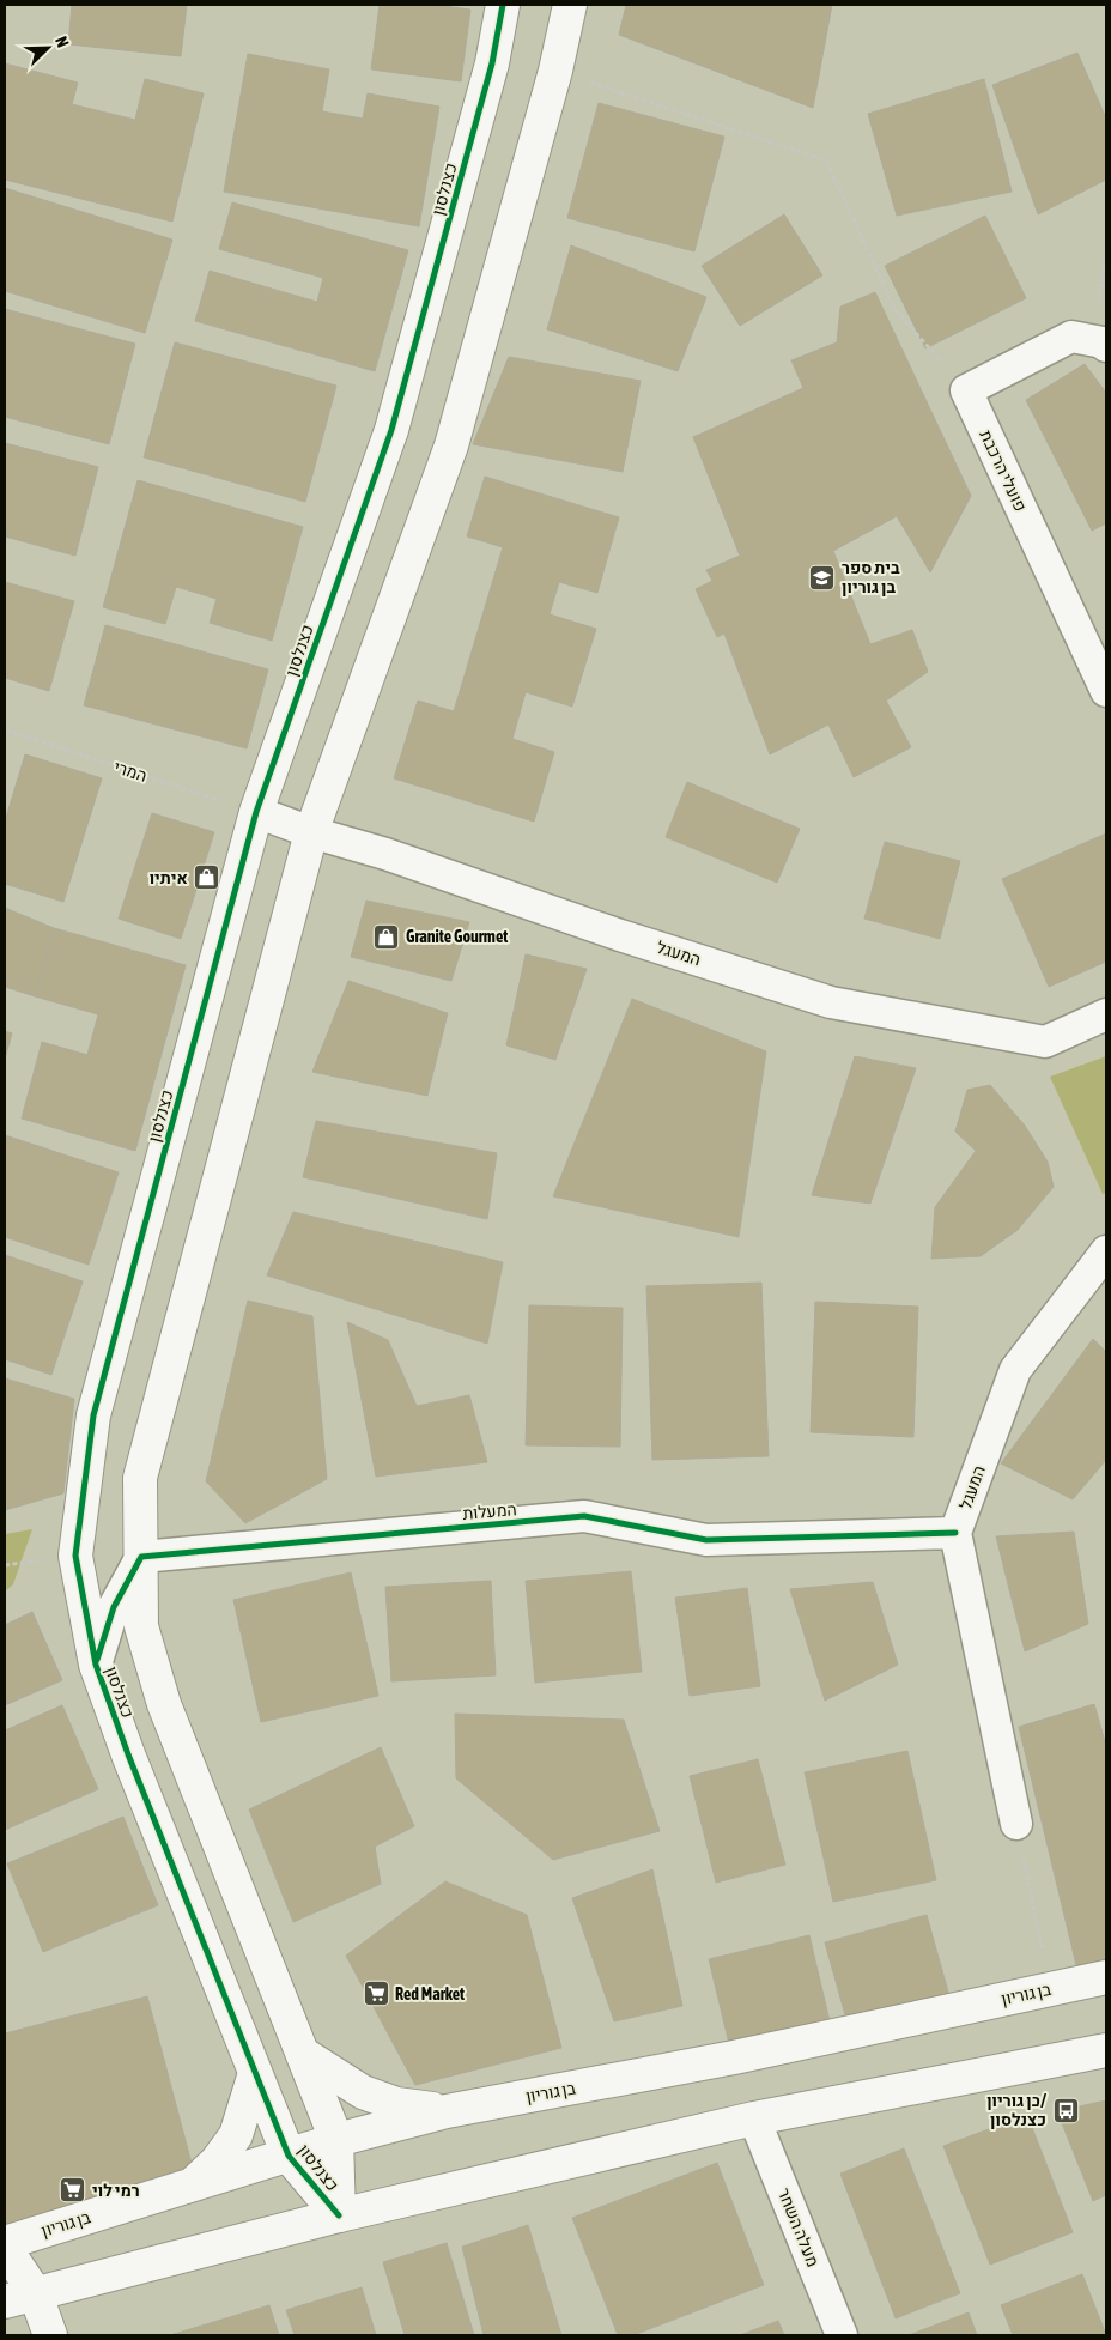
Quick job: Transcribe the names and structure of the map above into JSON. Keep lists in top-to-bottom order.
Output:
{
  "streets": {
    "street": [
      "כצנלסון",
      "פועלי הרכבת",
      "המעגל",
      "המעלות",
      "בן גוריון",
      "מעלה השחר"
    ],
    "path": ["המרי"]
  },
  "crossings": [
    ["כצנלסון", "המרי"],
    ["כצנלסון", "המעגל"],
    ["כצנלסון", "המעלות"],
    ["כצנלסון", "בן גוריון"],
    ["המרי", "המעגל"],
    ["המעגל", "המעלות"]
  ],
  "places": {
    "school or university": ["בית ספר בן גוריון"],
    "shop": ["איתיו", "Granite Gourmet"],
    "supermarket": ["Red Market", "רמי לוי"],
    "bus stop": ["בן גוריון/ כצנלסון"]
  },
  "north": "top right"
}
